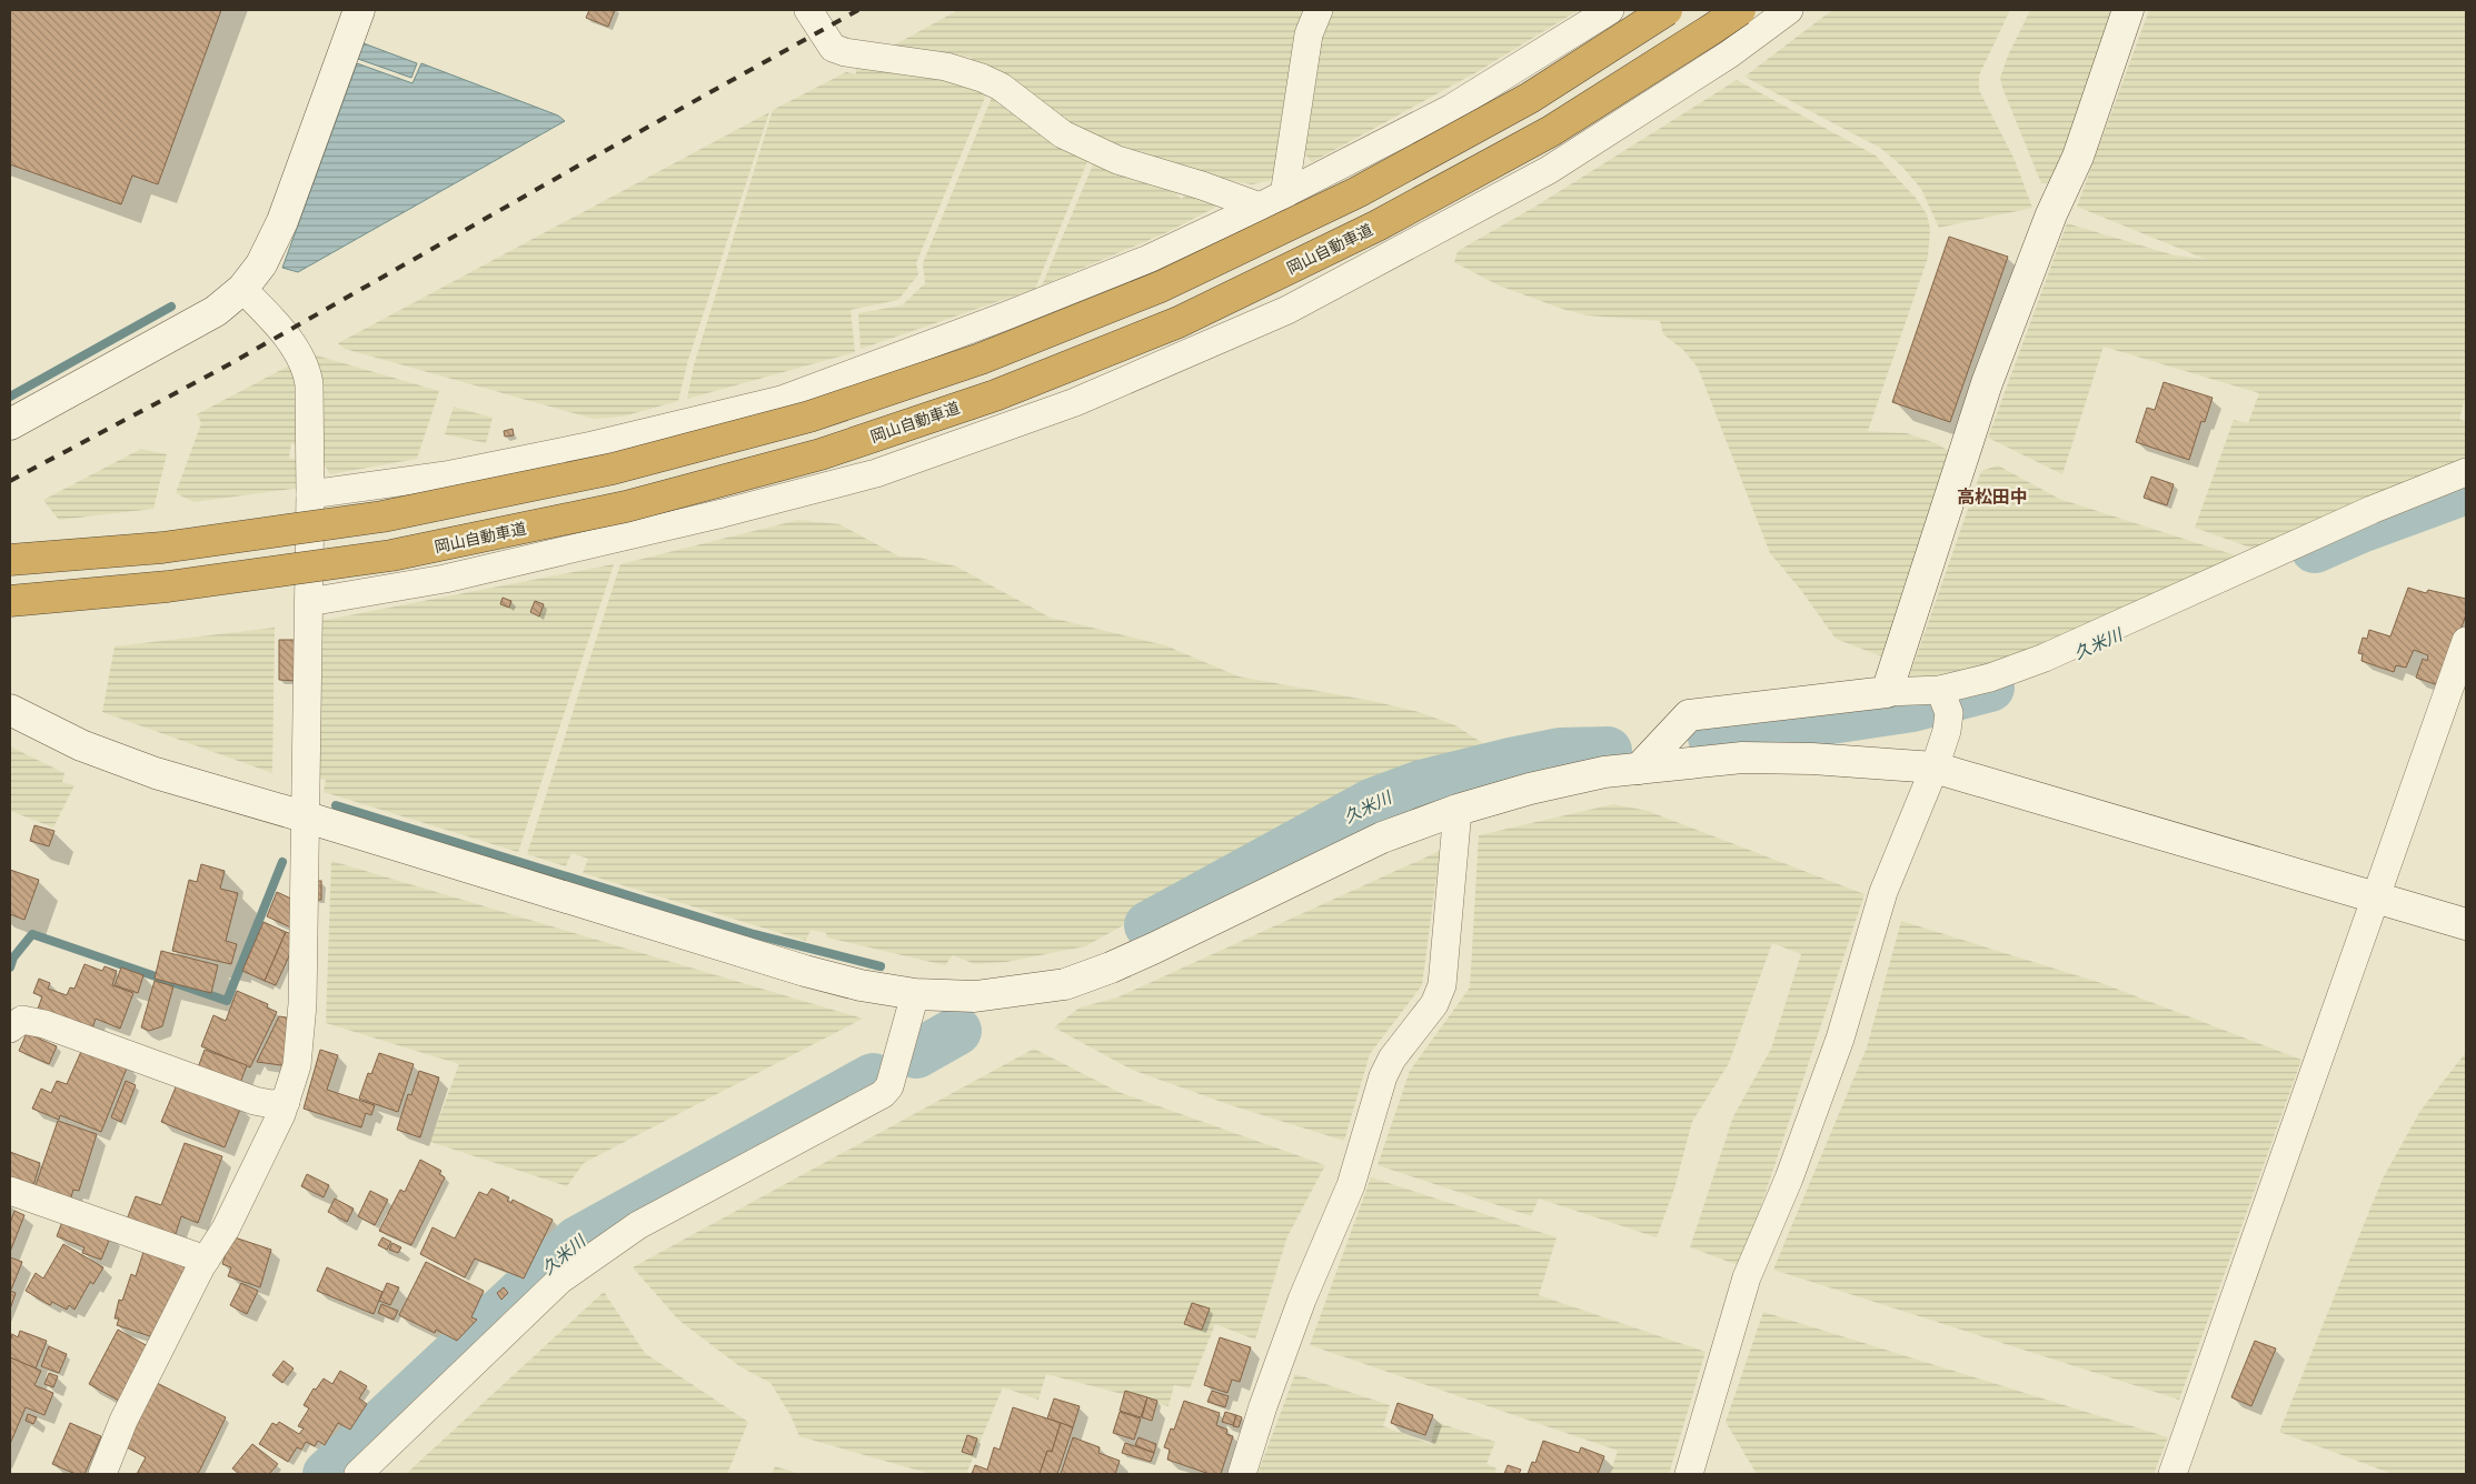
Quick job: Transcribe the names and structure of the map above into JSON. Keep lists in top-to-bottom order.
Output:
{
  "streets": {
    "highway": ["岡山自動車道"]
  },
  "districts": ["高松田中"],
  "water": ["久米川"]
}
